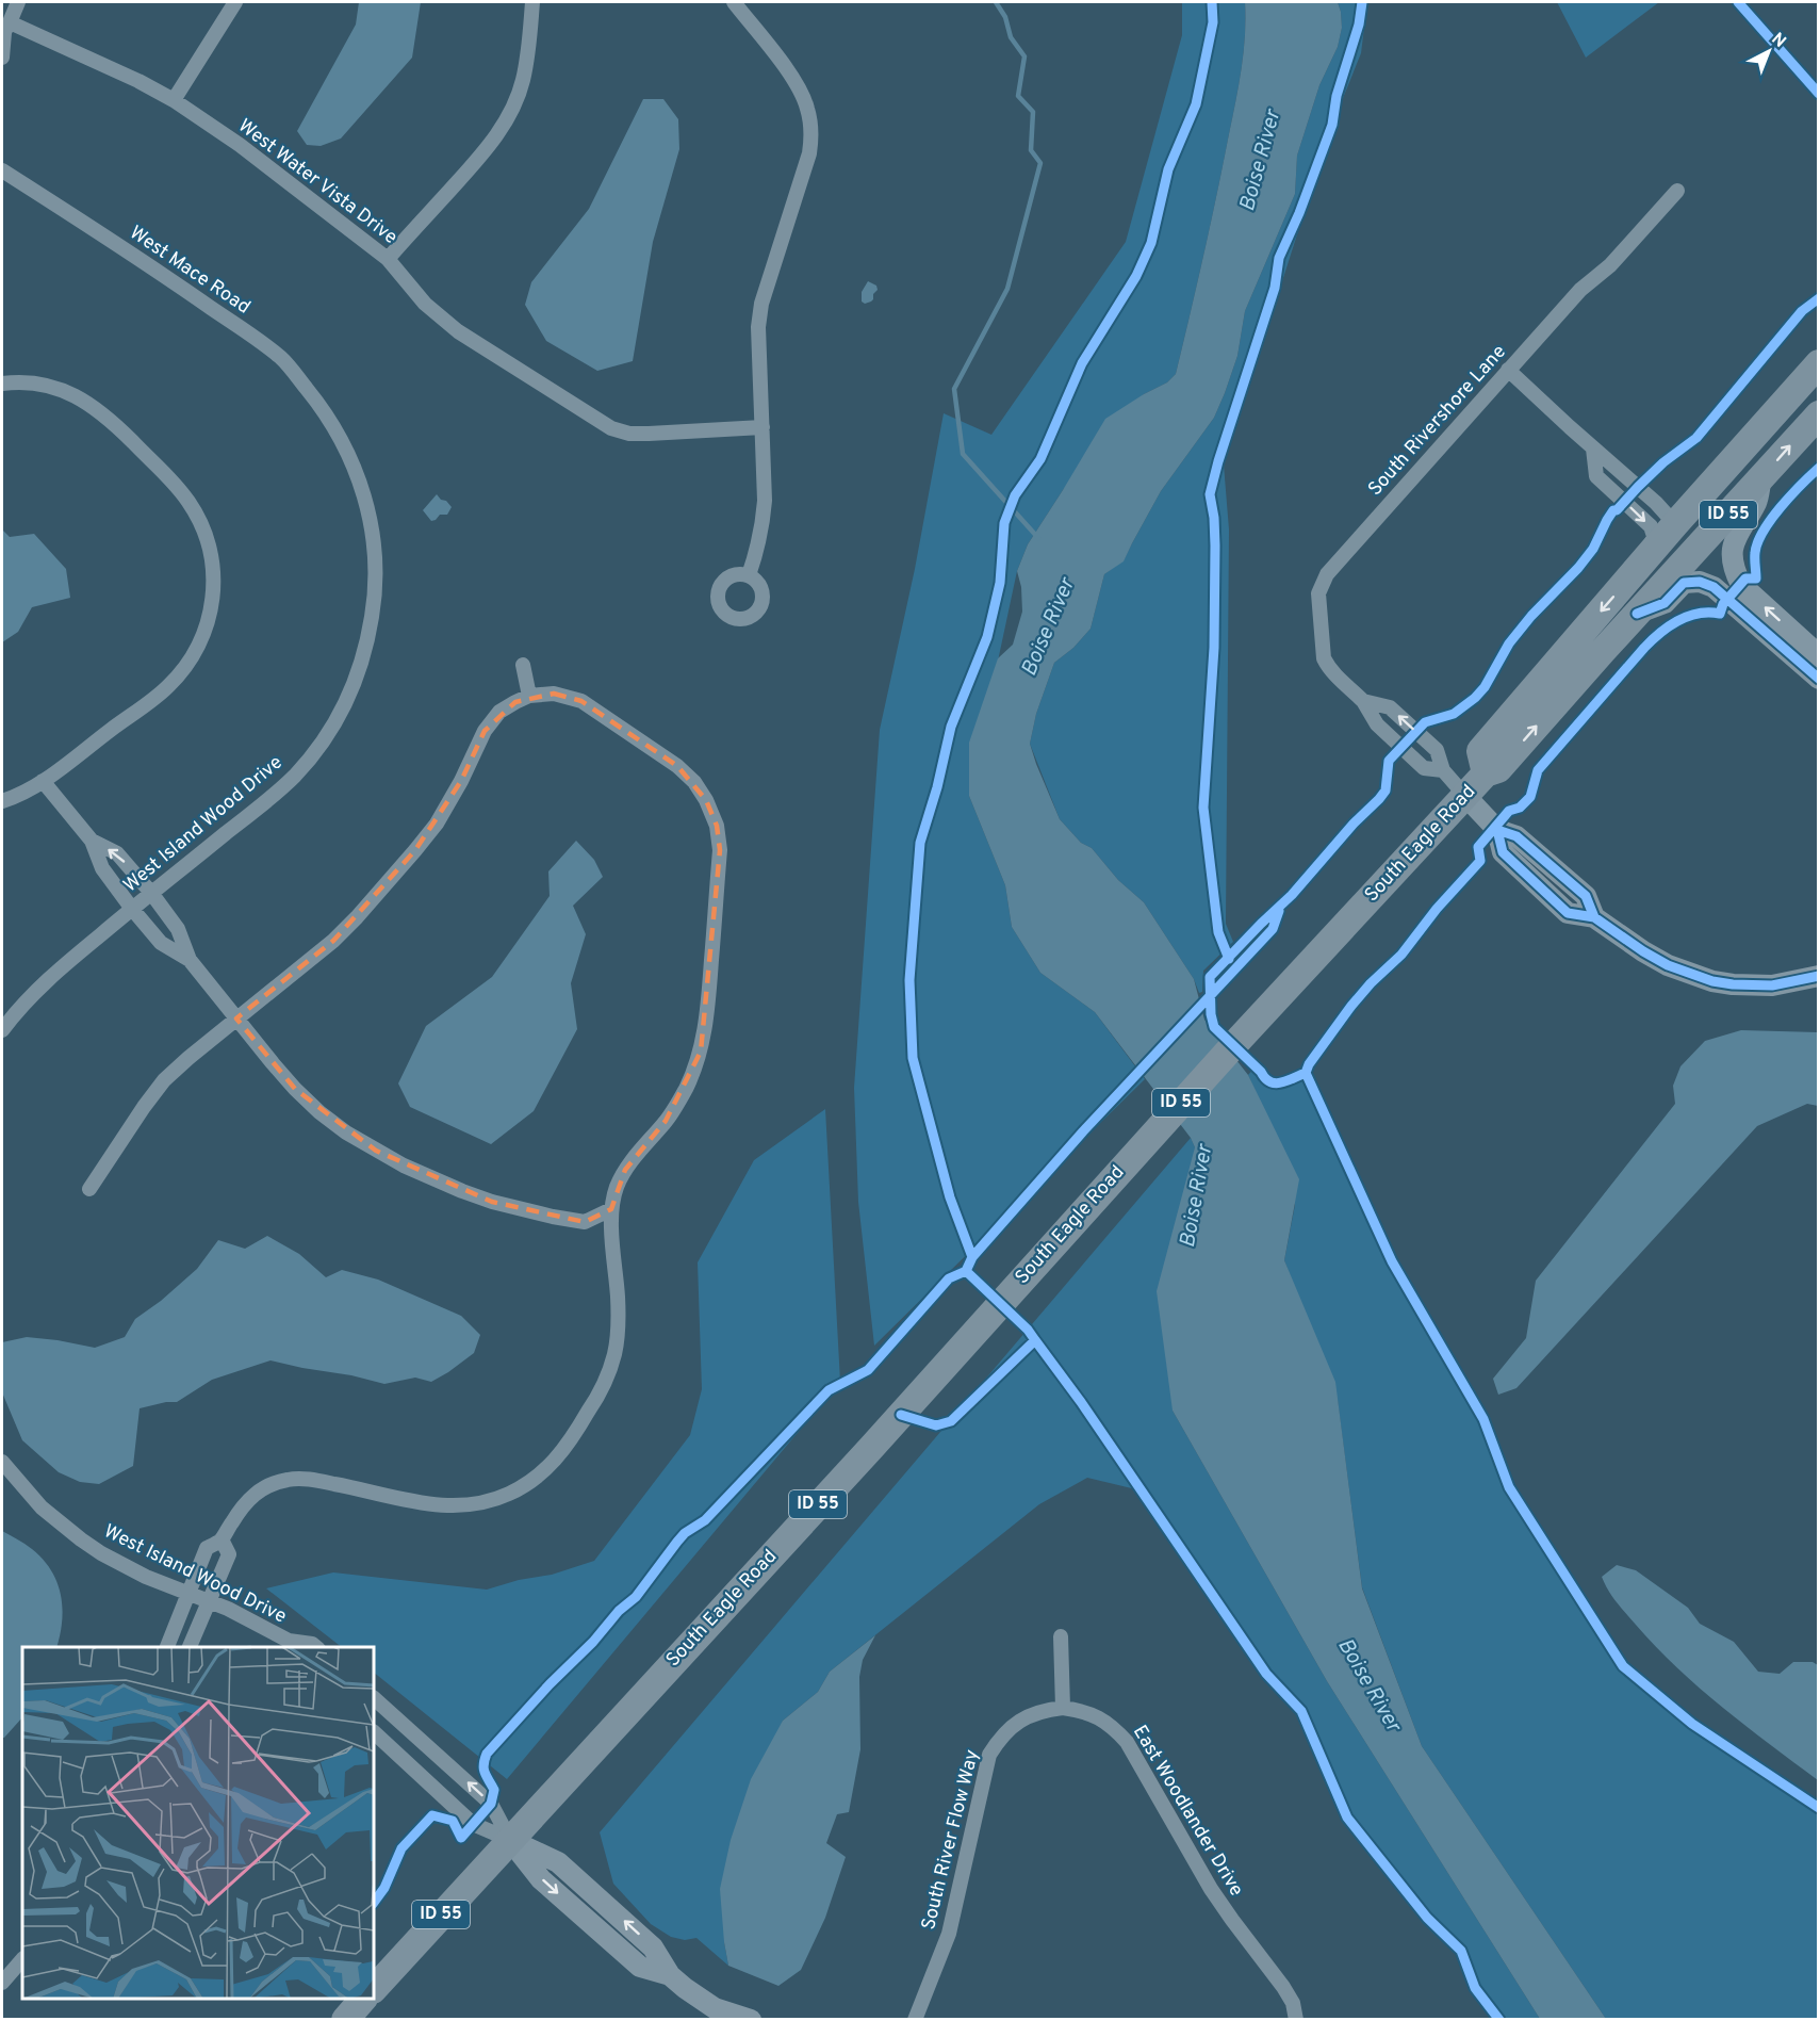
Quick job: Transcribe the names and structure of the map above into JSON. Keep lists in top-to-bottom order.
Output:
{
  "streets": {
    "highway": ["ID 55", "South Eagle Road"],
    "street": [
      "West Water Vista Drive",
      "West Mace Road",
      "South Rivershore Lane",
      "West Island Wood Drive",
      "East Woodlander Drive",
      "South River Flow Way"
    ]
  },
  "crossings": [
    ["West Mace Road", "West Island Wood Drive"],
    ["South Rivershore Lane", "South Eagle Road"],
    ["East Woodlander Drive", "South River Flow Way"]
  ],
  "water": ["Boise River"],
  "north": "top right"
}
